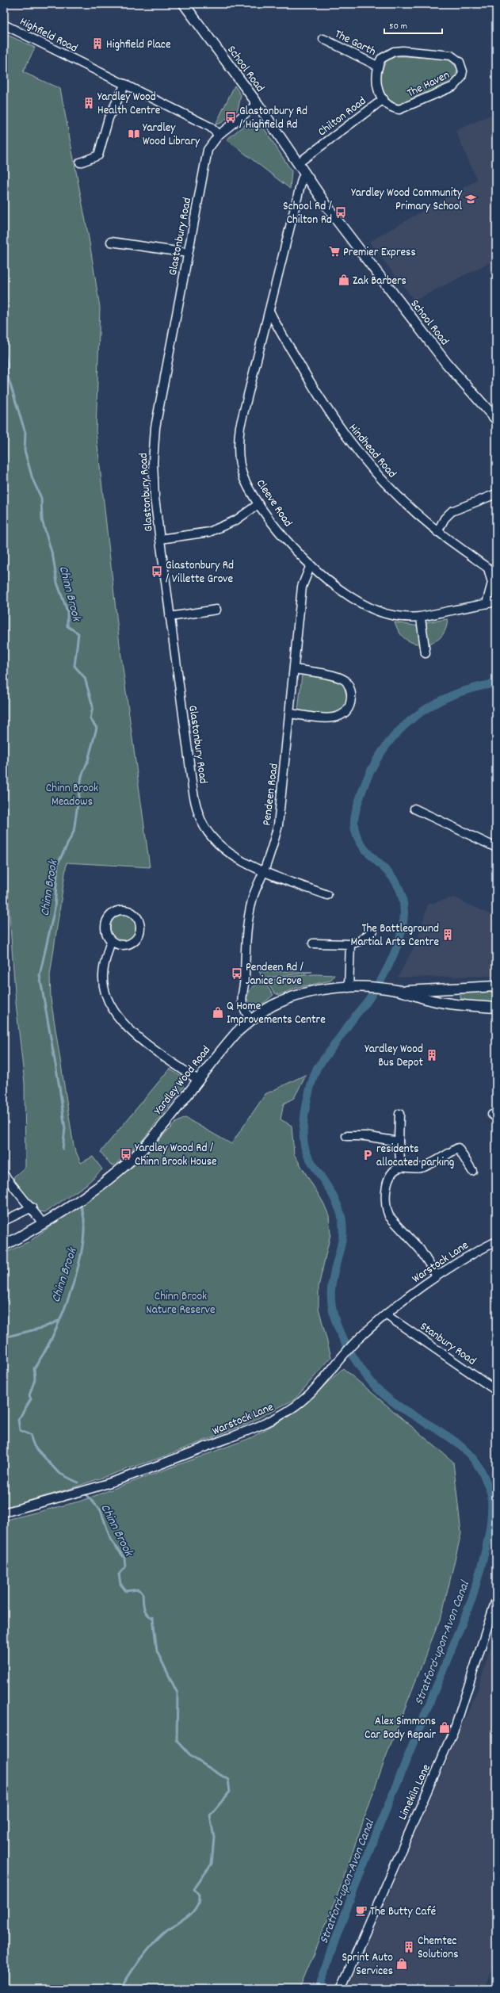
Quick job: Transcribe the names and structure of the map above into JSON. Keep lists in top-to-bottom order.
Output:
{
  "streets": {
    "street": [
      "Highfield Road",
      "The Garth",
      "School Road",
      "The Haven",
      "Chilton Road",
      "Glastonbury Road",
      "Hindhead Road",
      "Cleeve Road",
      "Pendeen Road",
      "Yardley Wood Road",
      "Warstock Lane",
      "Stanbury Road",
      "Limekiln Lane"
    ]
  },
  "crossings": [
    ["Highfield Road", "Glastonbury Road"],
    ["The Garth", "The Haven"],
    ["School Road", "Chilton Road"],
    ["School Road", "Glastonbury Road"],
    ["School Road", "Cleeve Road"],
    ["The Haven", "Chilton Road"],
    ["Glastonbury Road", "Pendeen Road"],
    ["Hindhead Road", "Cleeve Road"],
    ["Cleeve Road", "Pendeen Road"],
    ["Pendeen Road", "Yardley Wood Road"],
    ["Warstock Lane", "Stanbury Road"]
  ],
  "water": ["Chinn Brook", "Stratford-upon-Avon Canal"],
  "parks": ["Chinn Brook Meadows", "Chinn Brook Nature Reserve"],
  "places": {
    "building": [
      "Highfield Place",
      "Yardley Wood Health Centre",
      "The Battleground Martial Arts Centre",
      "Yardley Wood Bus Depot",
      "Chemtec Solutions"
    ],
    "bus stop": [
      "Glastonbury Rd / Highfield Rd",
      "School Rd / Chilton Rd",
      "Glastonbury Rd / Villette Grove",
      "Pendeen Rd / Janice Grove",
      "Yardley Wood Rd / Chinn Brook House"
    ],
    "library": ["Yardley Wood Library"],
    "school or university": ["Yardley Wood Community Primary School"],
    "supermarket": ["Premier Express"],
    "shop": [
      "Zak Barbers",
      "Q Home Improvements Centre",
      "Alex Simmons Car Body Repair",
      "Sprint Auto Services"
    ],
    "parking": ["residents allocated parking"],
    "cafe": ["The Butty Café"]
  },
  "scale_bar": "50 m"
}
